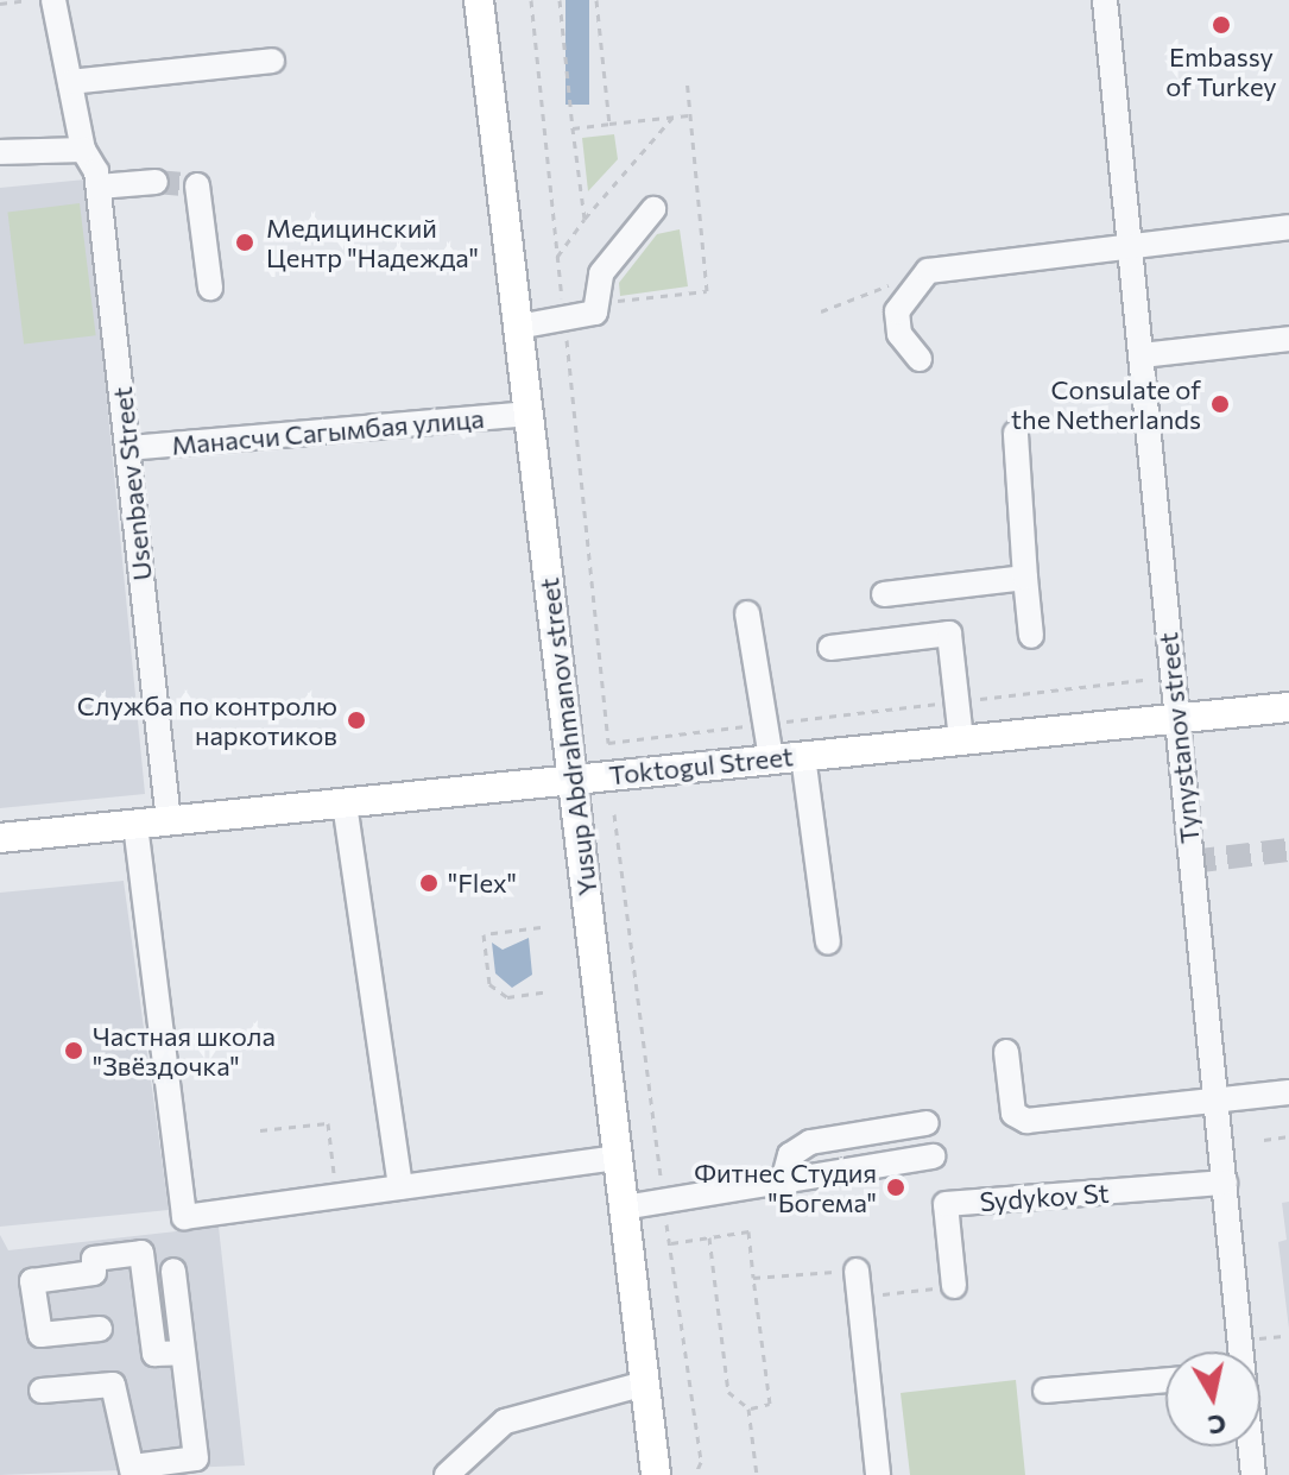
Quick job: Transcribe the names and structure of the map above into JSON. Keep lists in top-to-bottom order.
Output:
{
  "streets": {
    "main road": ["Yusup Abdrahmanov street", "Toktogul Street"],
    "street": [
      "Манасчи Сагымбая улица",
      "Usenbaev Street",
      "Tynystanov street",
      "Sydykov St"
    ]
  },
  "crossings": [
    ["Манасчи Сагымбая улица", "Usenbaev Street"],
    ["Манасчи Сагымбая улица", "Yusup Abdrahmanov street"],
    ["Usenbaev Street", "Toktogul Street"],
    ["Yusup Abdrahmanov street", "Toktogul Street"],
    ["Tynystanov street", "Toktogul Street"],
    ["Tynystanov street", "Sydykov St"]
  ],
  "places": [
    "Embassy of Turkey",
    "Медицинский Центр \"Надежда\"",
    "Consulate of the Netherlands",
    "Служба по контролю наркотиков",
    "\"Flex\"",
    "Частная школа \"Звёздочка\"",
    "Фитнес Студия \"Богема\""
  ],
  "north": "bottom"
}
